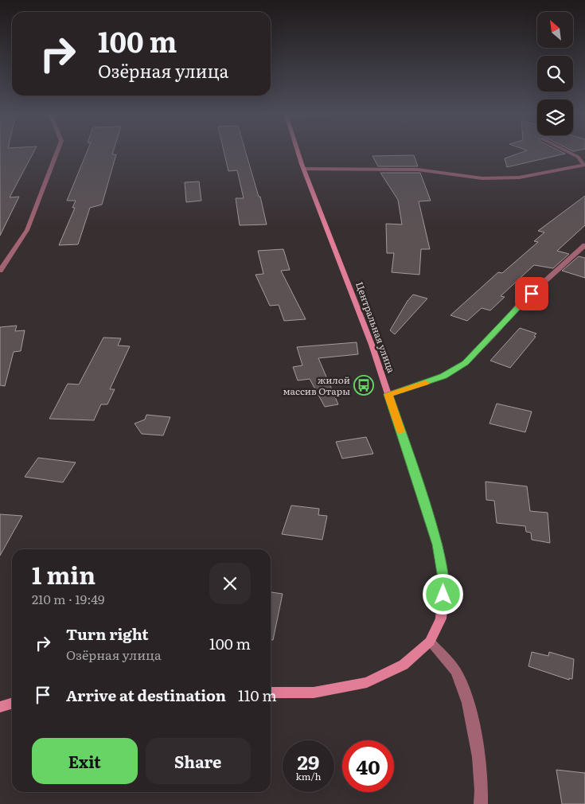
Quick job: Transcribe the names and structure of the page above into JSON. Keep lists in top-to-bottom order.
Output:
{
  "streets": {
    "street": ["Центральная улица"]
  },
  "places": {
    "bus stop": ["жилой массив Отары"]
  },
  "north": "top left",
  "page": {
    "turn": ["100 m", "Озёрная улица"],
    "heading": ["1 min", "210 m · 19:49"],
    "list": [
      {
        "name": "Turn right",
        "note": "Озёрная улица",
        "value": "100 m"
      },
      {
        "name": "Arrive at destination",
        "value": "110 m"
      }
    ],
    "buttons": ["Exit", "Share"],
    "speed": "29 km/h",
    "limit": "40"
  }
}
